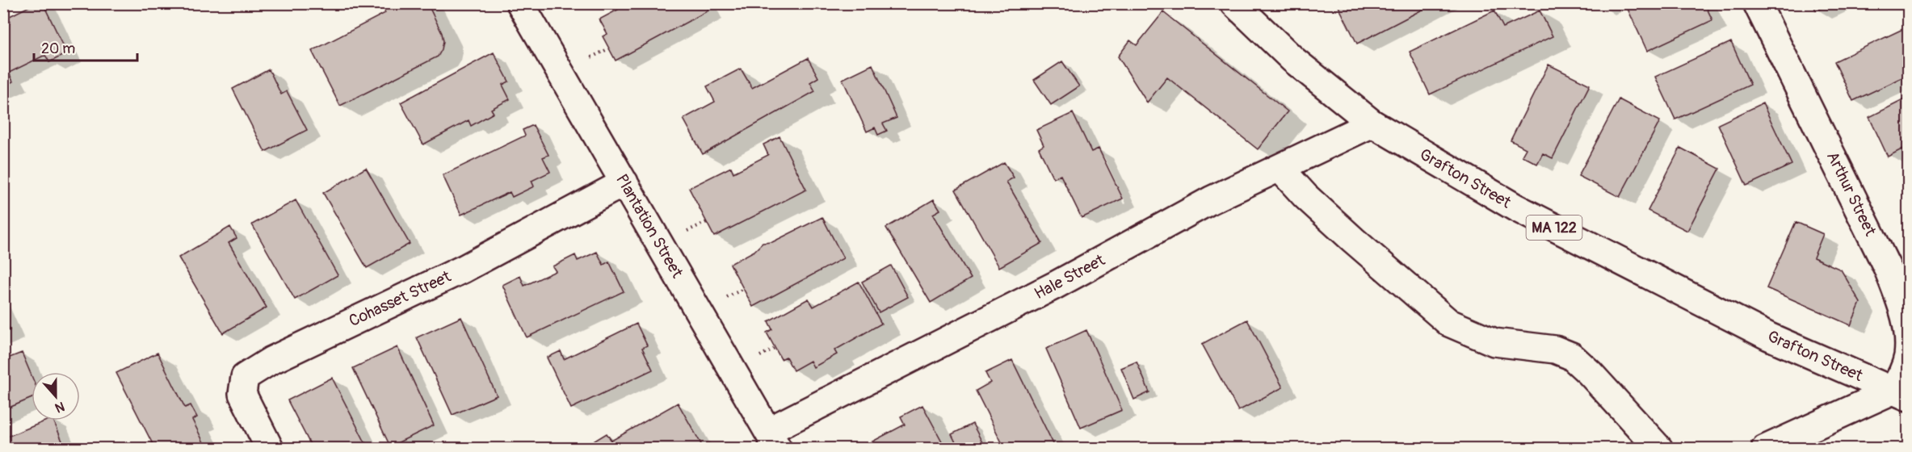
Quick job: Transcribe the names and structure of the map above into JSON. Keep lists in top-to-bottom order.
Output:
{
  "streets": {
    "main road": [
      "Grafton Street",
      "Arthur Street",
      "Plantation Street",
      "MA 122",
      "Hale Street",
      "Cohasset Street"
    ]
  },
  "crossings": [
    ["Grafton Street", "Arthur Street"],
    ["Grafton Street", "Hale Street"],
    ["Plantation Street", "Hale Street"],
    ["Plantation Street", "Cohasset Street"]
  ],
  "scale_bar": "20 m",
  "north": "bottom"
}
